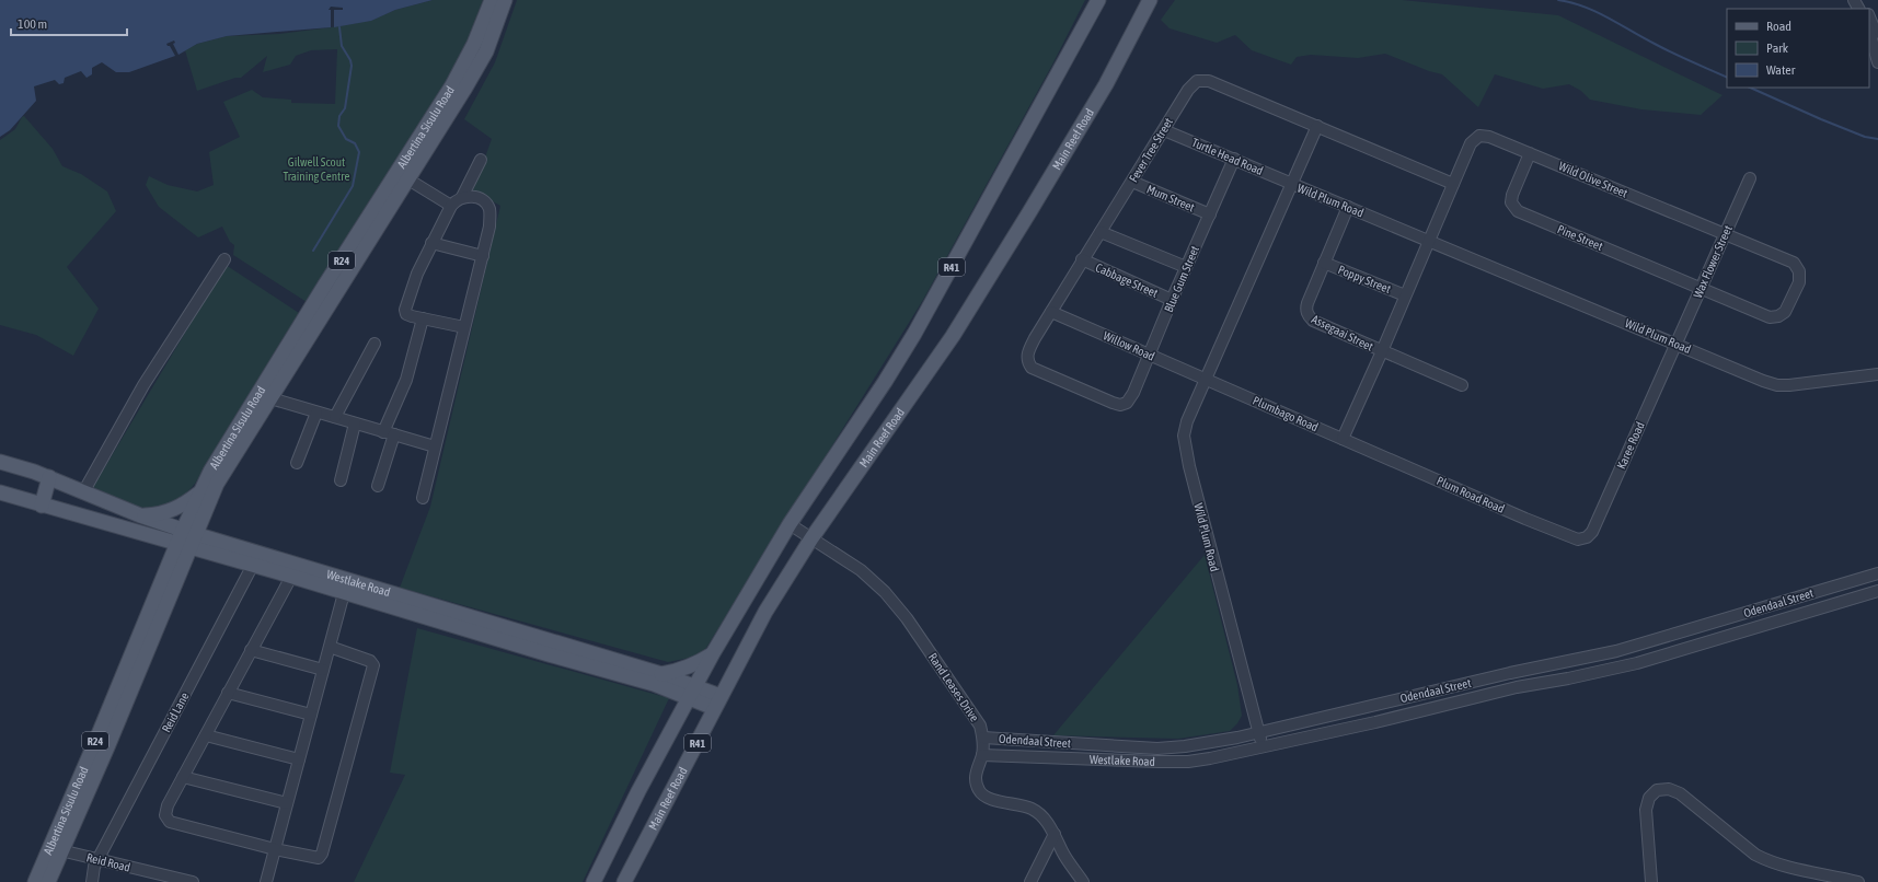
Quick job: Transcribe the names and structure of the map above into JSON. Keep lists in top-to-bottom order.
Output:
{
  "streets": {
    "main road": [
      "Albertina Sisulu Road",
      "Main Reef Road",
      "R24",
      "R41",
      "Westlake Road"
    ],
    "street": [
      "Fever Tree Street",
      "Turtle Head Road",
      "Wild Olive Street",
      "Mum Street",
      "Wild Plum Road",
      "Pine Street",
      "Wax Flower Street",
      "Blue Gum Street",
      "Poppy Street",
      "Cabbage Street",
      "Assegaai Street",
      "Willow Road",
      "Plumbago Road",
      "Karee Road",
      "Plum Road Road",
      "Odendaal Street",
      "Rand Leases Drive",
      "Reid Lane",
      "Reid Road"
    ]
  },
  "crossings": [
    ["Albertina Sisulu Road", "Westlake Road"],
    ["Albertina Sisulu Road", "Reid Road"],
    ["Main Reef Road", "Westlake Road"],
    ["Main Reef Road", "Rand Leases Drive"],
    ["Fever Tree Street", "Turtle Head Road"],
    ["Fever Tree Street", "Wild Olive Street"],
    ["Fever Tree Street", "Mum Street"],
    ["Fever Tree Street", "Blue Gum Street"],
    ["Fever Tree Street", "Cabbage Street"],
    ["Fever Tree Street", "Willow Road"],
    ["Turtle Head Road", "Wild Plum Road"],
    ["Turtle Head Road", "Blue Gum Street"],
    ["Wild Olive Street", "Wild Plum Road"],
    ["Wild Olive Street", "Pine Street"],
    ["Wild Olive Street", "Wax Flower Street"],
    ["Wild Olive Street", "Poppy Street"],
    ["Wild Olive Street", "Assegaai Street"],
    ["Wild Olive Street", "Plumbago Road"],
    ["Mum Street", "Blue Gum Street"],
    ["Wild Plum Road", "Wax Flower Street"],
    ["Wild Plum Road", "Assegaai Street"],
    ["Wild Plum Road", "Willow Road"],
    ["Wild Plum Road", "Plumbago Road"],
    ["Wild Plum Road", "Karee Road"],
    ["Wild Plum Road", "Westlake Road"],
    ["Wild Plum Road", "Odendaal Street"],
    ["Pine Street", "Wax Flower Street"],
    ["Wax Flower Street", "Karee Road"],
    ["R41", "Westlake Road"],
    ["R41", "Rand Leases Drive"],
    ["Blue Gum Street", "Cabbage Street"],
    ["Blue Gum Street", "Willow Road"],
    ["Poppy Street", "Assegaai Street"],
    ["Willow Road", "Plumbago Road"],
    ["Plumbago Road", "Plum Road Road"],
    ["Karee Road", "Plum Road Road"],
    ["Westlake Road", "Odendaal Street"],
    ["Westlake Road", "Rand Leases Drive"],
    ["Westlake Road", "Reid Lane"],
    ["Odendaal Street", "Rand Leases Drive"],
    ["Reid Lane", "Reid Road"]
  ],
  "parks": ["Gilwell Scout Training Centre"],
  "legend": ["Road", "Park", "Water"],
  "scale_bar": "100 m"
}
